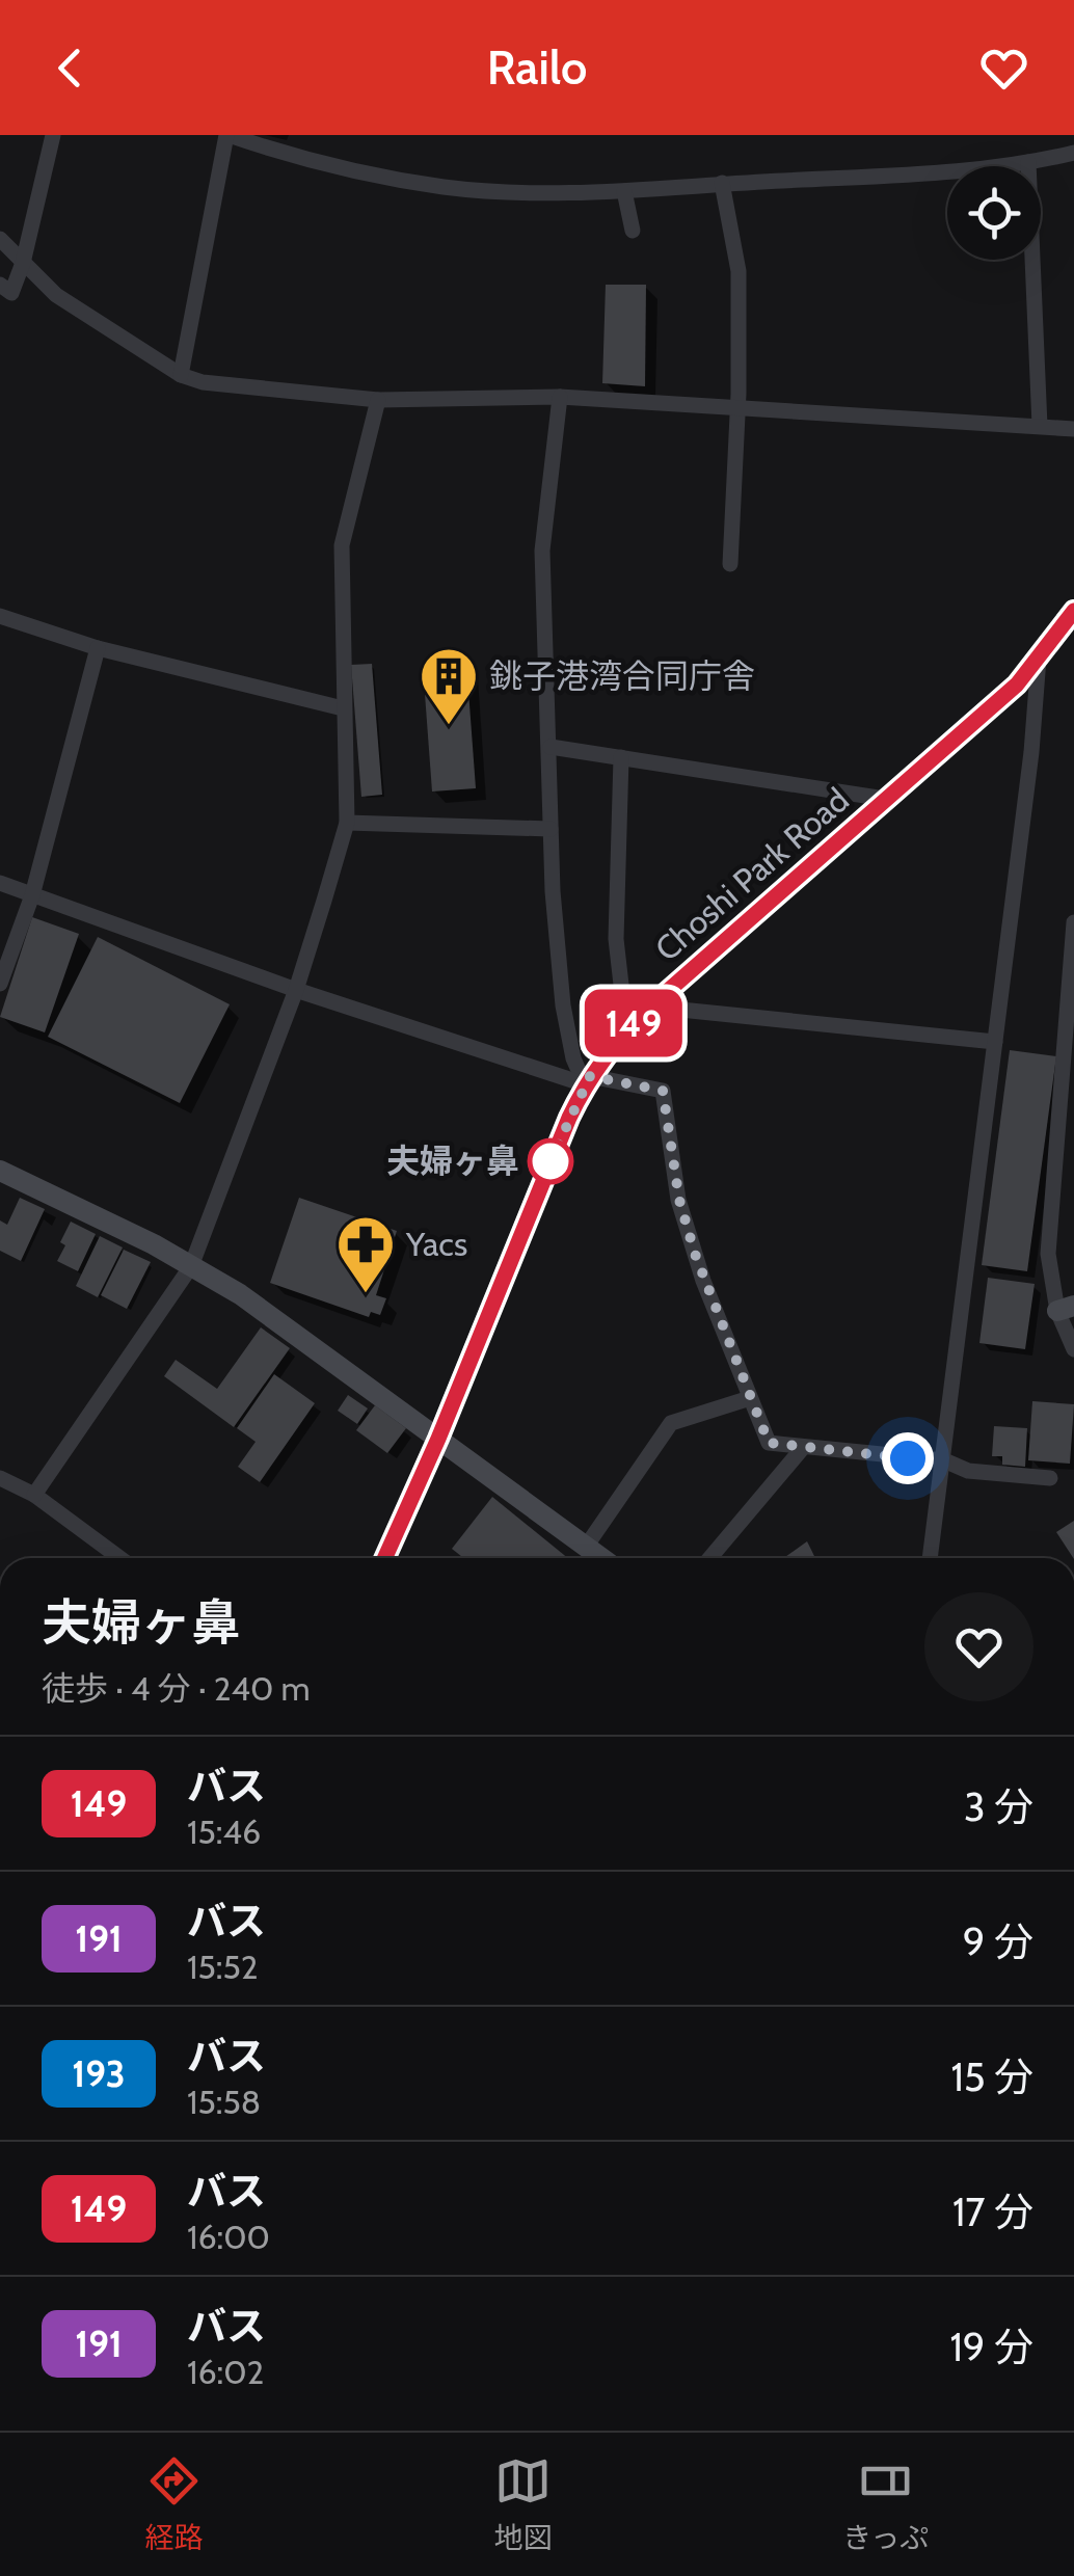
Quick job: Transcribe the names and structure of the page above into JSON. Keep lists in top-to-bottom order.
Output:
{
  "streets": {
    "main road": ["Choshi Park Road"]
  },
  "places": {
    "building": ["銚子港湾合同庁舎"],
    "other": ["夫婦ヶ鼻"],
    "pharmacy": ["Yacs"]
  },
  "lines": ["bus line 149"],
  "page": {
    "header": "Railo",
    "on_map": "149",
    "heading": ["夫婦ヶ鼻", "徒歩 · 4 分 · 240 m"],
    "list": [
      {
        "mark": "149",
        "name": "バス",
        "note": "15:46",
        "value": "3 分"
      },
      {
        "mark": "191",
        "name": "バス",
        "note": "15:52",
        "value": "9 分"
      },
      {
        "mark": "193",
        "name": "バス",
        "note": "15:58",
        "value": "15 分"
      },
      {
        "mark": "149",
        "name": "バス",
        "note": "16:00",
        "value": "17 分"
      },
      {
        "mark": "191",
        "name": "バス",
        "note": "16:02",
        "value": "19 分"
      }
    ],
    "tabs": ["経路", "地図", "きっぷ"]
  }
}
